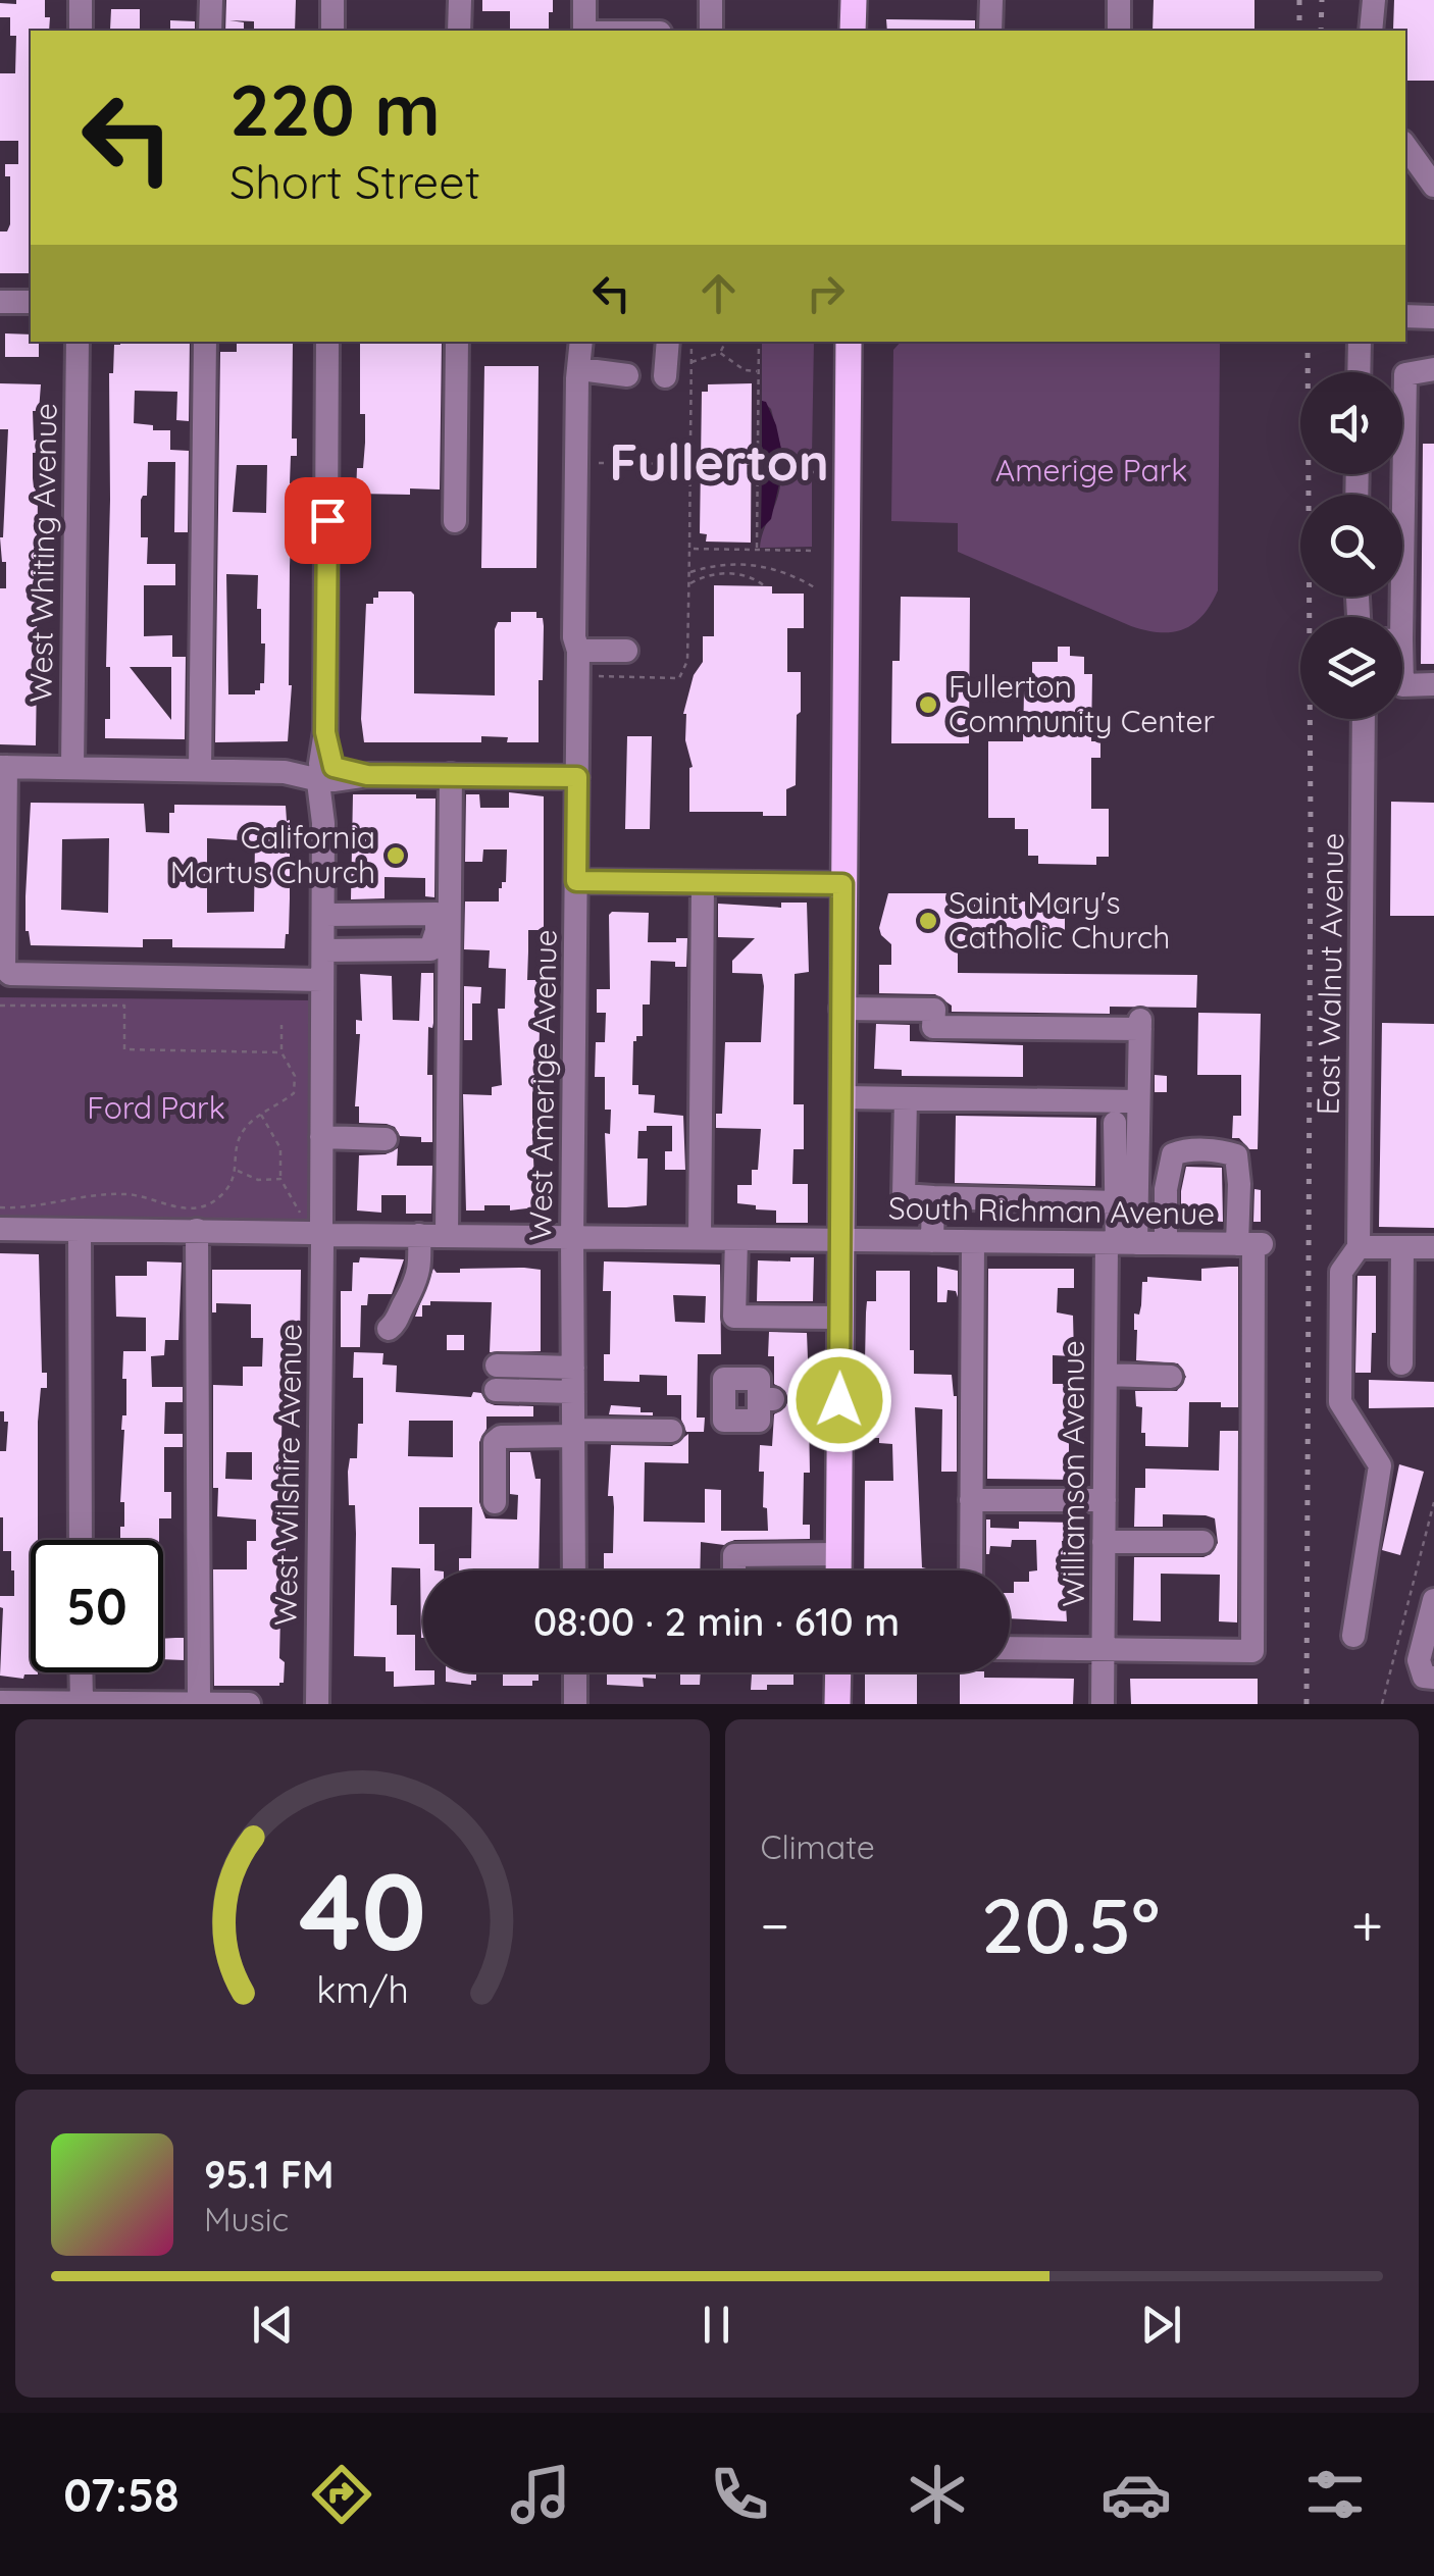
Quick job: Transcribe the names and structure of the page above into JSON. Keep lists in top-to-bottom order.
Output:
{
  "streets": {
    "street": [
      "West Whiting Avenue",
      "East Walnut Avenue",
      "West Amerige Avenue",
      "South Richman Avenue",
      "Williamson Avenue",
      "West Wilshire Avenue"
    ]
  },
  "crossings": [
    ["West Amerige Avenue", "South Richman Avenue"],
    ["South Richman Avenue", "Williamson Avenue"],
    ["South Richman Avenue", "West Wilshire Avenue"]
  ],
  "districts": ["Fullerton"],
  "parks": ["Amerige Park", "Ford Park"],
  "places": ["Fullerton Community Center", "California Martus Church", "Saint Mary's Catholic Church"],
  "page": {
    "turn": ["220 m", "Short Street"],
    "limit": "50",
    "trip": "08:00 · 2 min · 610 m",
    "tile": "Climate",
    "heat": ["−", "20.5°", "+"],
    "song": ["95.1 FM", "Music"],
    "tabs": "07:58",
    "gauge": ["40", "km/h"]
  }
}
